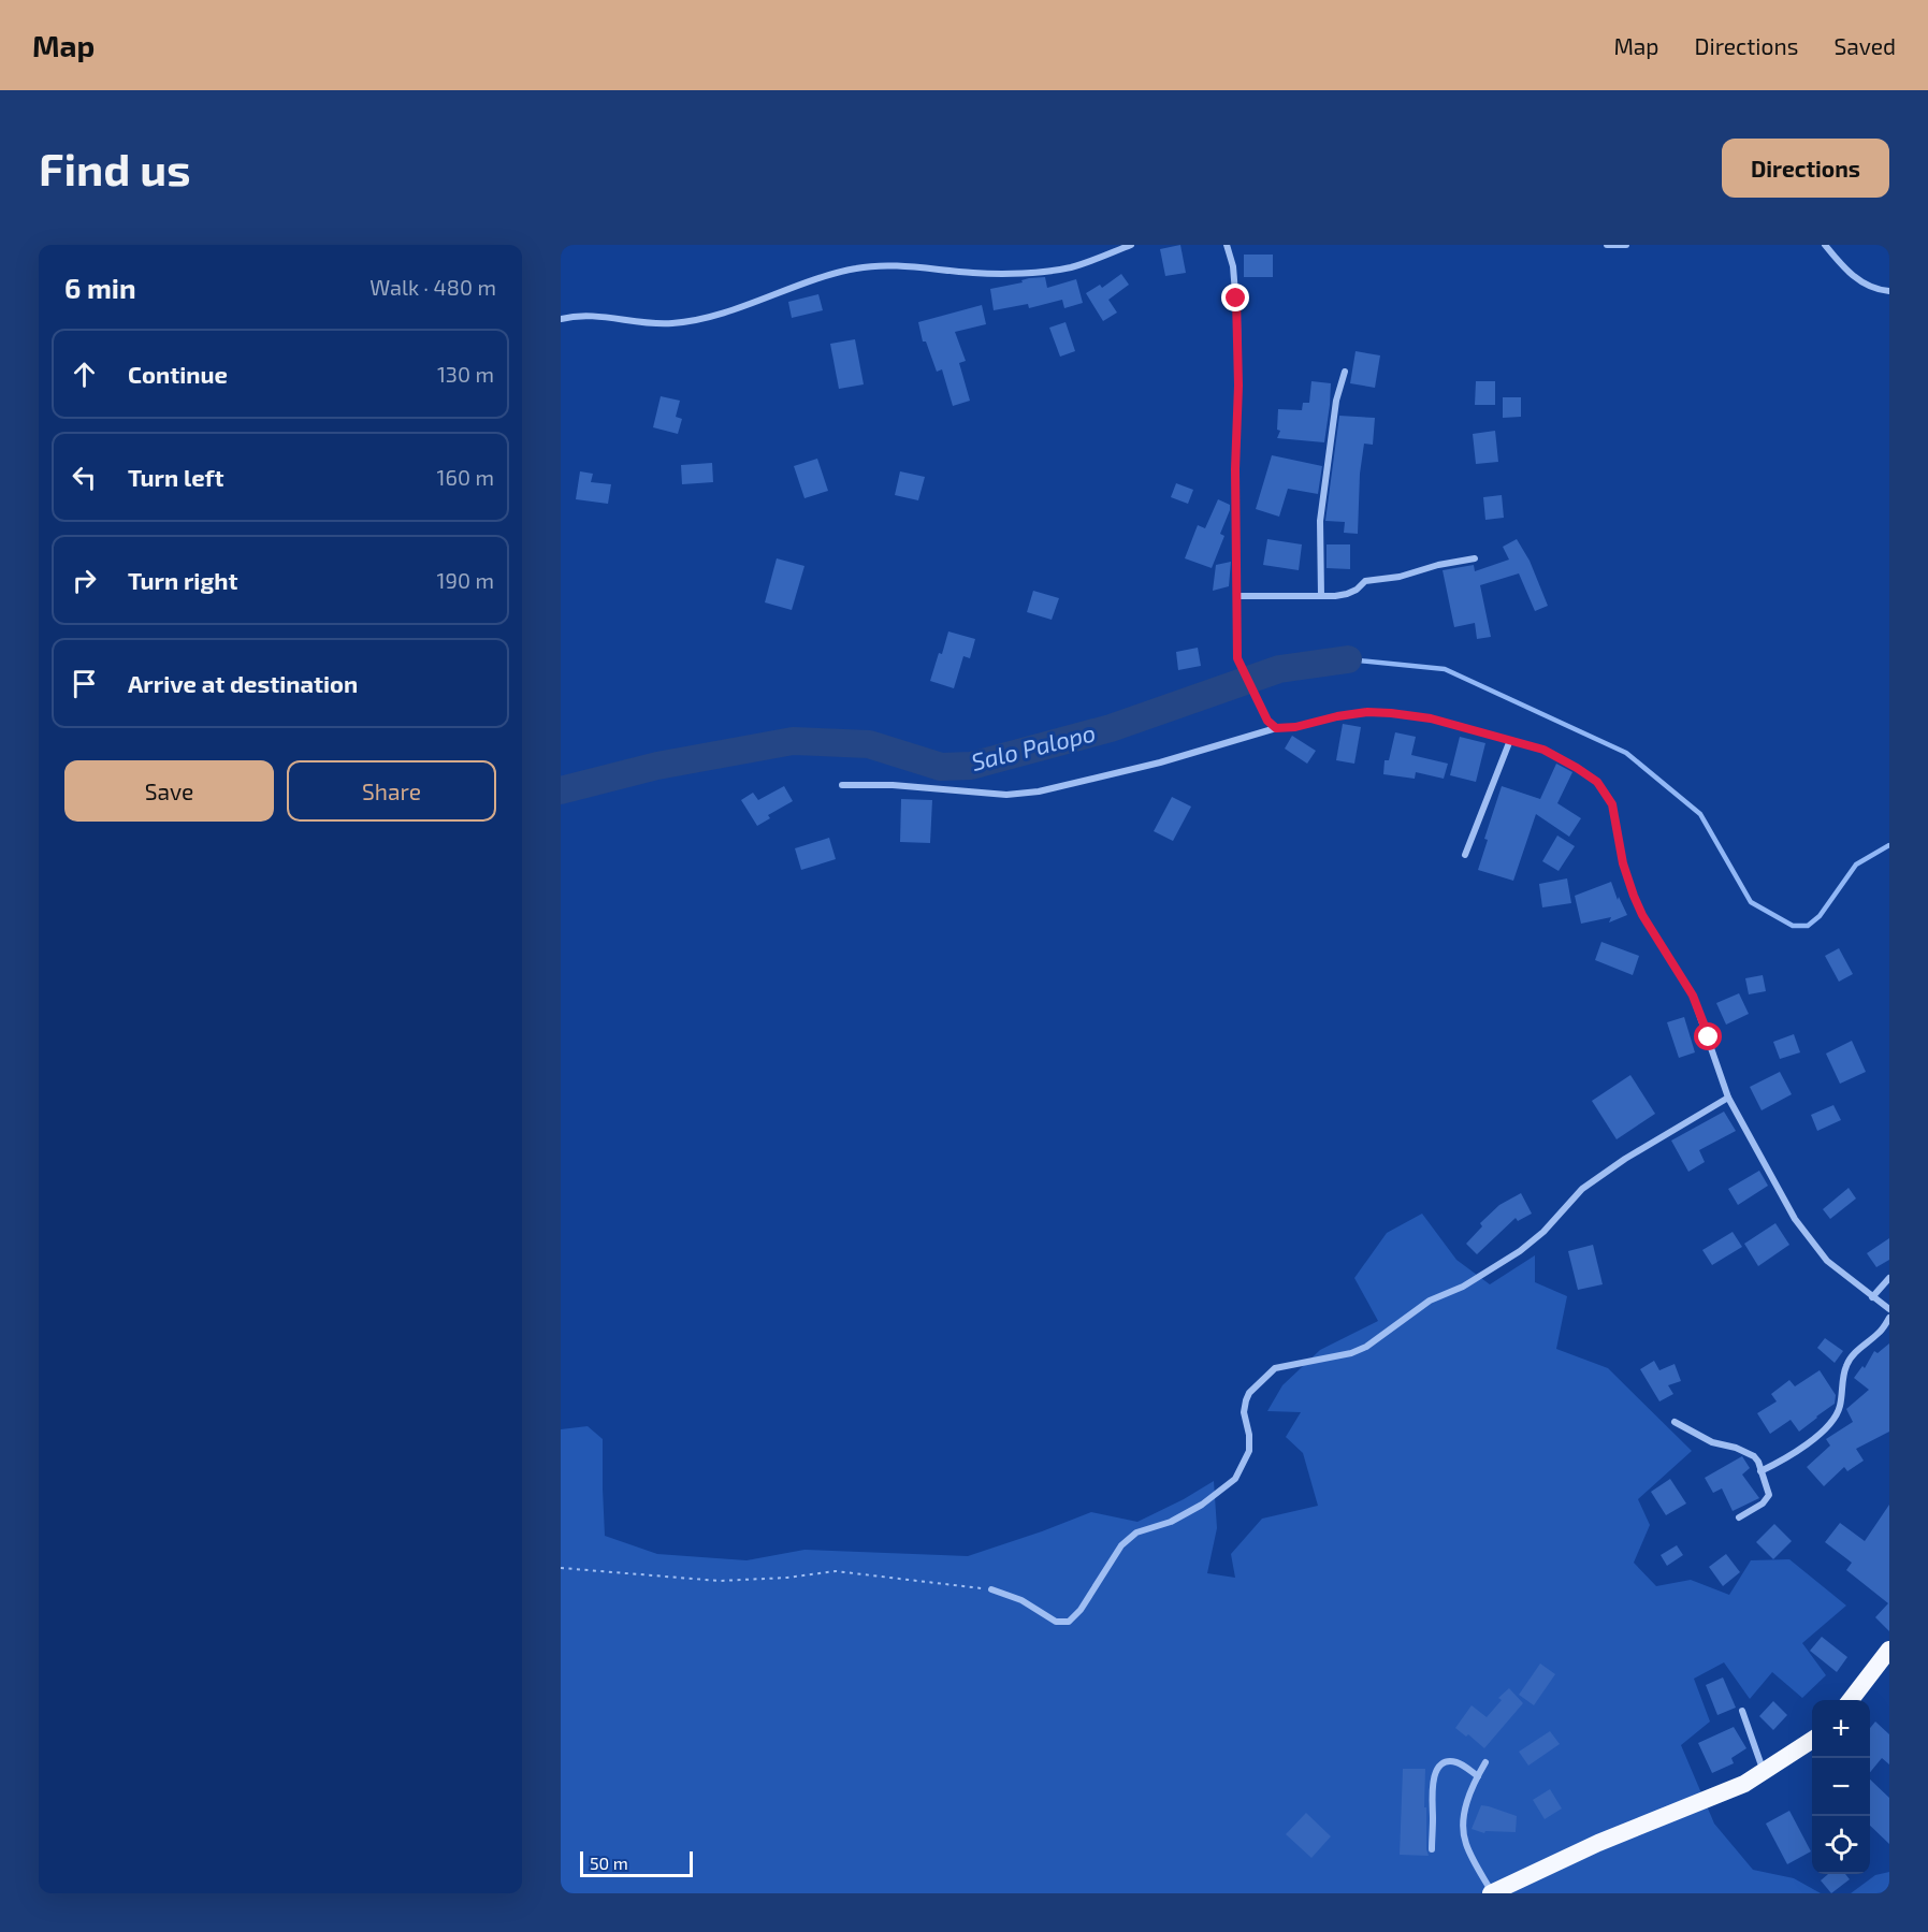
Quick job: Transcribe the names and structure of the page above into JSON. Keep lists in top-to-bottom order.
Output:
{
  "water": ["Salo Palopo"],
  "scale_bar": "50 m",
  "page": {
    "header": "Map",
    "nav": ["Map", "Directions", "Saved"],
    "buttons": [
      "Directions",
      ["Save", "Share"]
    ],
    "title": "Find us",
    "heading": ["6 min", "Walk · 480 m"],
    "list": [
      ["Continue", "130 m"],
      ["Turn left", "160 m"],
      ["Turn right", "190 m"],
      "Arrive at destination"
    ],
    "map_buttons": ["+", "−"],
    "scale": "50 m"
  }
}
